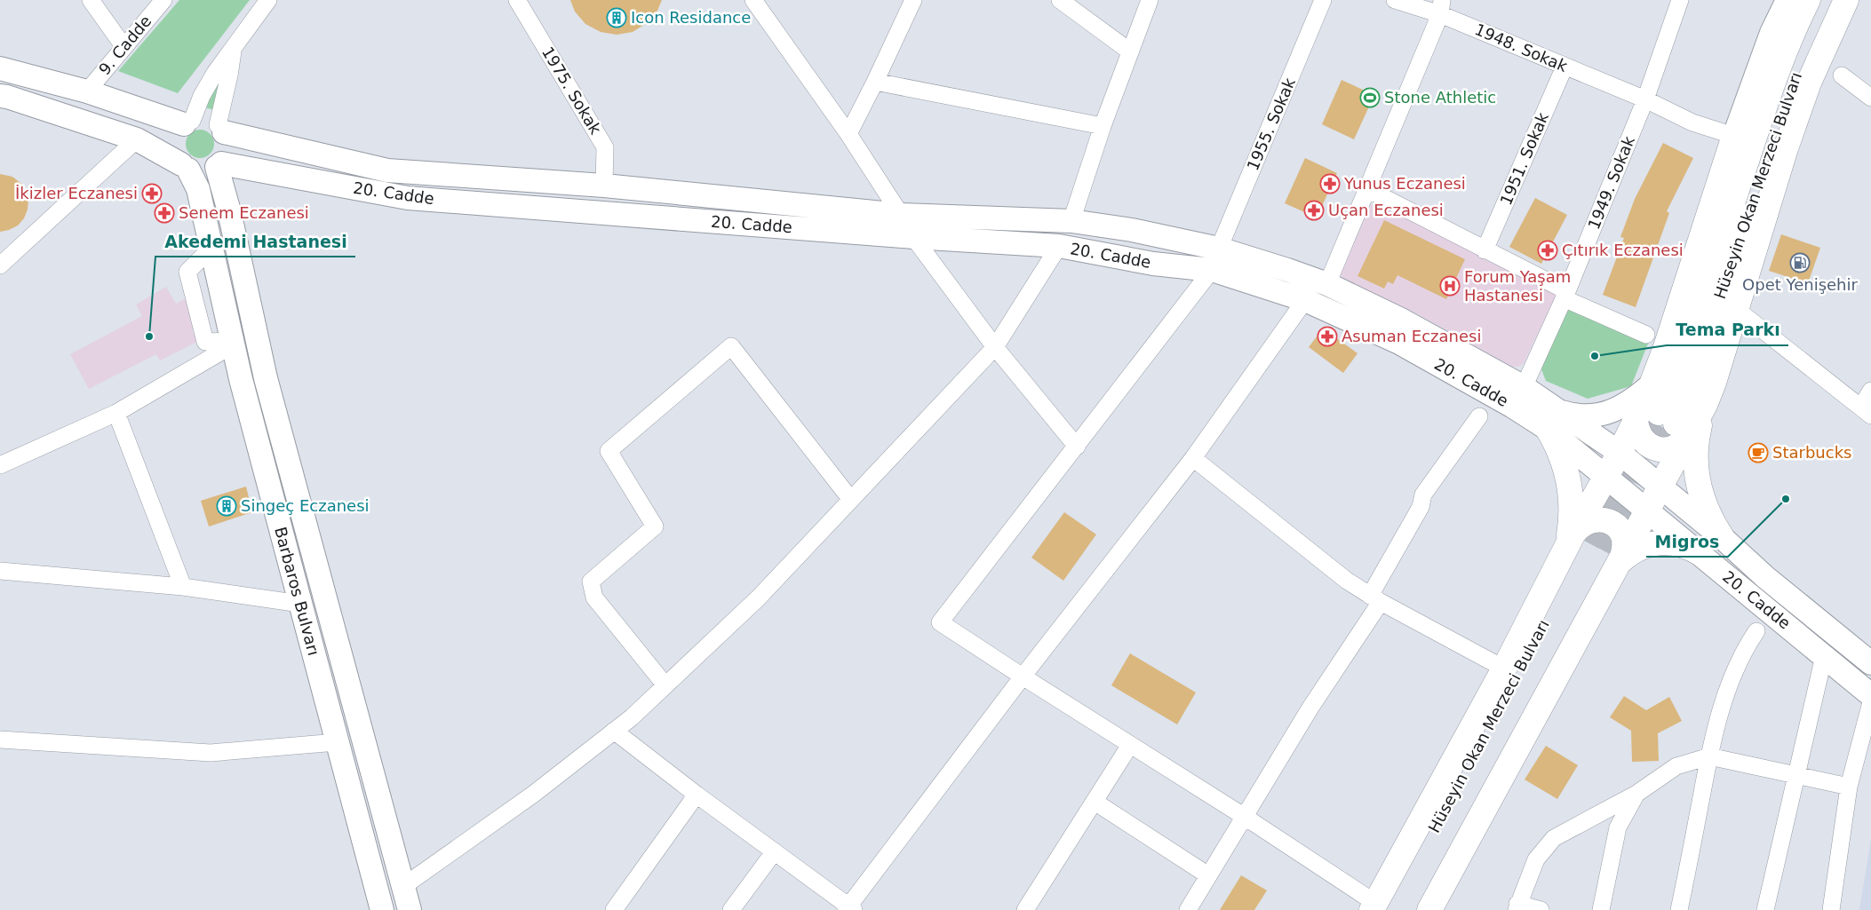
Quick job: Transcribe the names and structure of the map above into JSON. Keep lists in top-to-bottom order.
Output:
{
  "streets": {
    "main road": ["Hüseyin Okan Merzeci Bulvarı"],
    "street": [
      "9. Cadde",
      "1948. Sokak",
      "1975. Sokak",
      "1955. Sokak",
      "1951. Sokak",
      "1949. Sokak",
      "20. Cadde",
      "Barbaros Bulvarı"
    ]
  },
  "crossings": [
    ["1948. Sokak", "1951. Sokak"],
    ["1948. Sokak", "1949. Sokak"],
    ["1975. Sokak", "20. Cadde"],
    ["1955. Sokak", "20. Cadde"],
    ["1949. Sokak", "20. Cadde"],
    ["20. Cadde", "Barbaros Bulvarı"]
  ],
  "places": {
    "building": ["Icon Residance", "Singeç Eczanesi"],
    "sports": ["Stone Athletic"],
    "pharmacy": [
      "Yunus Eczanesi",
      "İkizler Eczanesi",
      "Uçan Eczanesi",
      "Senem Eczanesi",
      "Çıtırık Eczanesi",
      "Asuman Eczanesi"
    ],
    "fuel station": ["Opet Yenişehir"],
    "hospital": ["Forum Yaşam Hastanesi"],
    "other": ["Akedemi Hastanesi", "Tema Parkı", "Migros"],
    "cafe": ["Starbucks"]
  }
}
